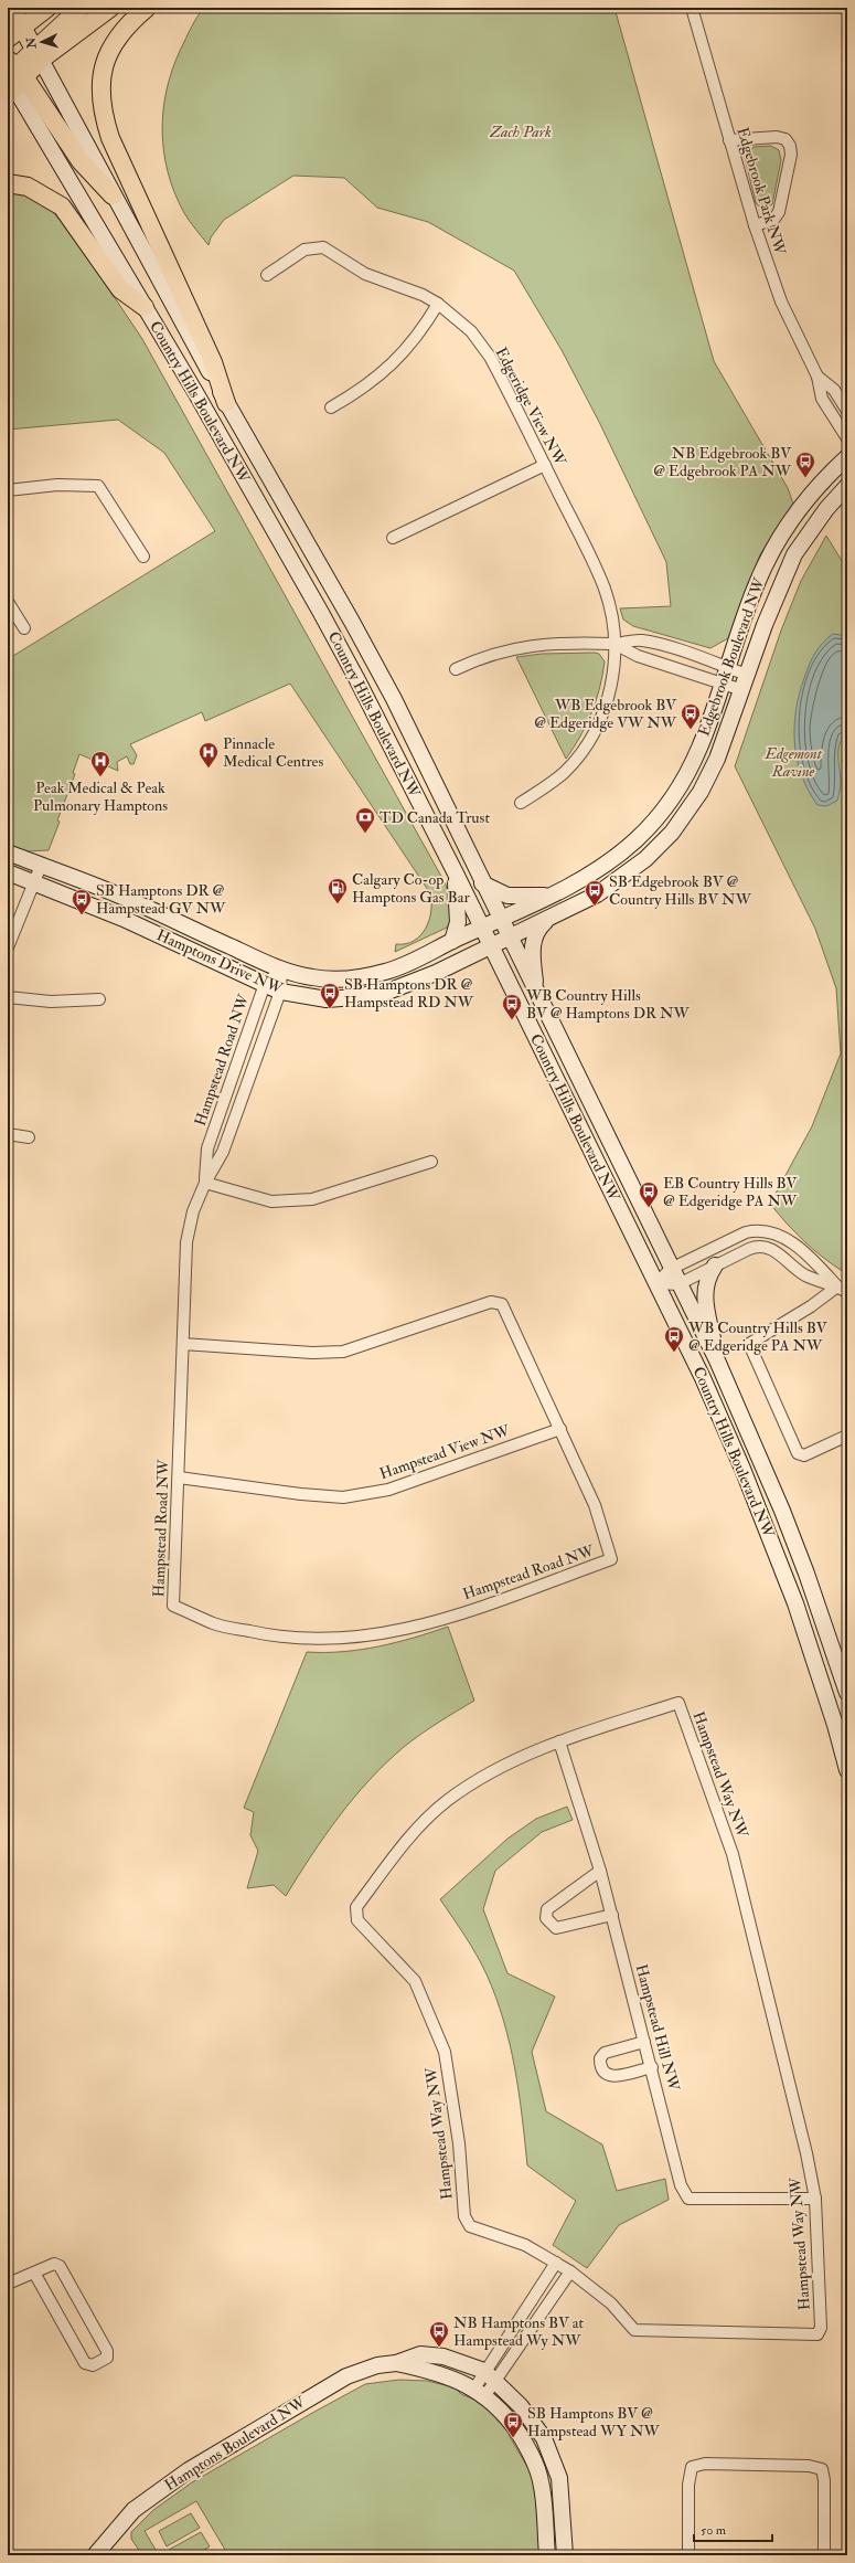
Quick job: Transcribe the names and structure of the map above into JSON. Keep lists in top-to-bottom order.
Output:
{
  "streets": {
    "main road": [
      "Country Hills Boulevard NW",
      "Edgebrook Boulevard NW",
      "Hamptons Drive NW",
      "Hamptons Boulevard NW"
    ],
    "street": [
      "Edgebrook Park NW",
      "Edgeridge View NW",
      "Hampstead Road NW",
      "Hampstead View NW",
      "Hampstead Way NW",
      "Hampstead Hill NW"
    ]
  },
  "crossings": [
    ["Country Hills Boulevard NW", "Edgebrook Boulevard NW"],
    ["Country Hills Boulevard NW", "Hamptons Drive NW"],
    ["Edgebrook Boulevard NW", "Hamptons Drive NW"],
    ["Hamptons Drive NW", "Hampstead Road NW"],
    ["Hampstead Road NW", "Hampstead View NW"],
    ["Hampstead Way NW", "Hampstead Hill NW"]
  ],
  "parks": ["Zach Park", "Edgemont Ravine"],
  "places": {
    "bus stop": [
      "NB Edgebrook BV @ Edgebrook PA NW",
      "WB Edgebrook BV @ Edgeridge VW NW",
      "SB Edgebrook BV @ Country Hills BV NW",
      "SB Hamptons DR @ Hampstead GV NW",
      "SB Hamptons DR @ Hampstead RD NW",
      "WB Country Hills BV @ Hamptons DR NW",
      "EB Country Hills BV @ Edgeridge PA NW",
      "WB Country Hills BV @ Edgeridge PA NW",
      "NB Hamptons BV at Hampstead Wy NW",
      "SB Hamptons BV @ Hampstead WY NW"
    ],
    "hospital": ["Pinnacle Medical Centres", "Peak Medical & Peak Pulmonary Hamptons"],
    "bank": ["TD Canada Trust"],
    "fuel station": ["Calgary Co-op Hamptons Gas Bar"]
  },
  "scale_bar": "50 m",
  "north": "left"
}
